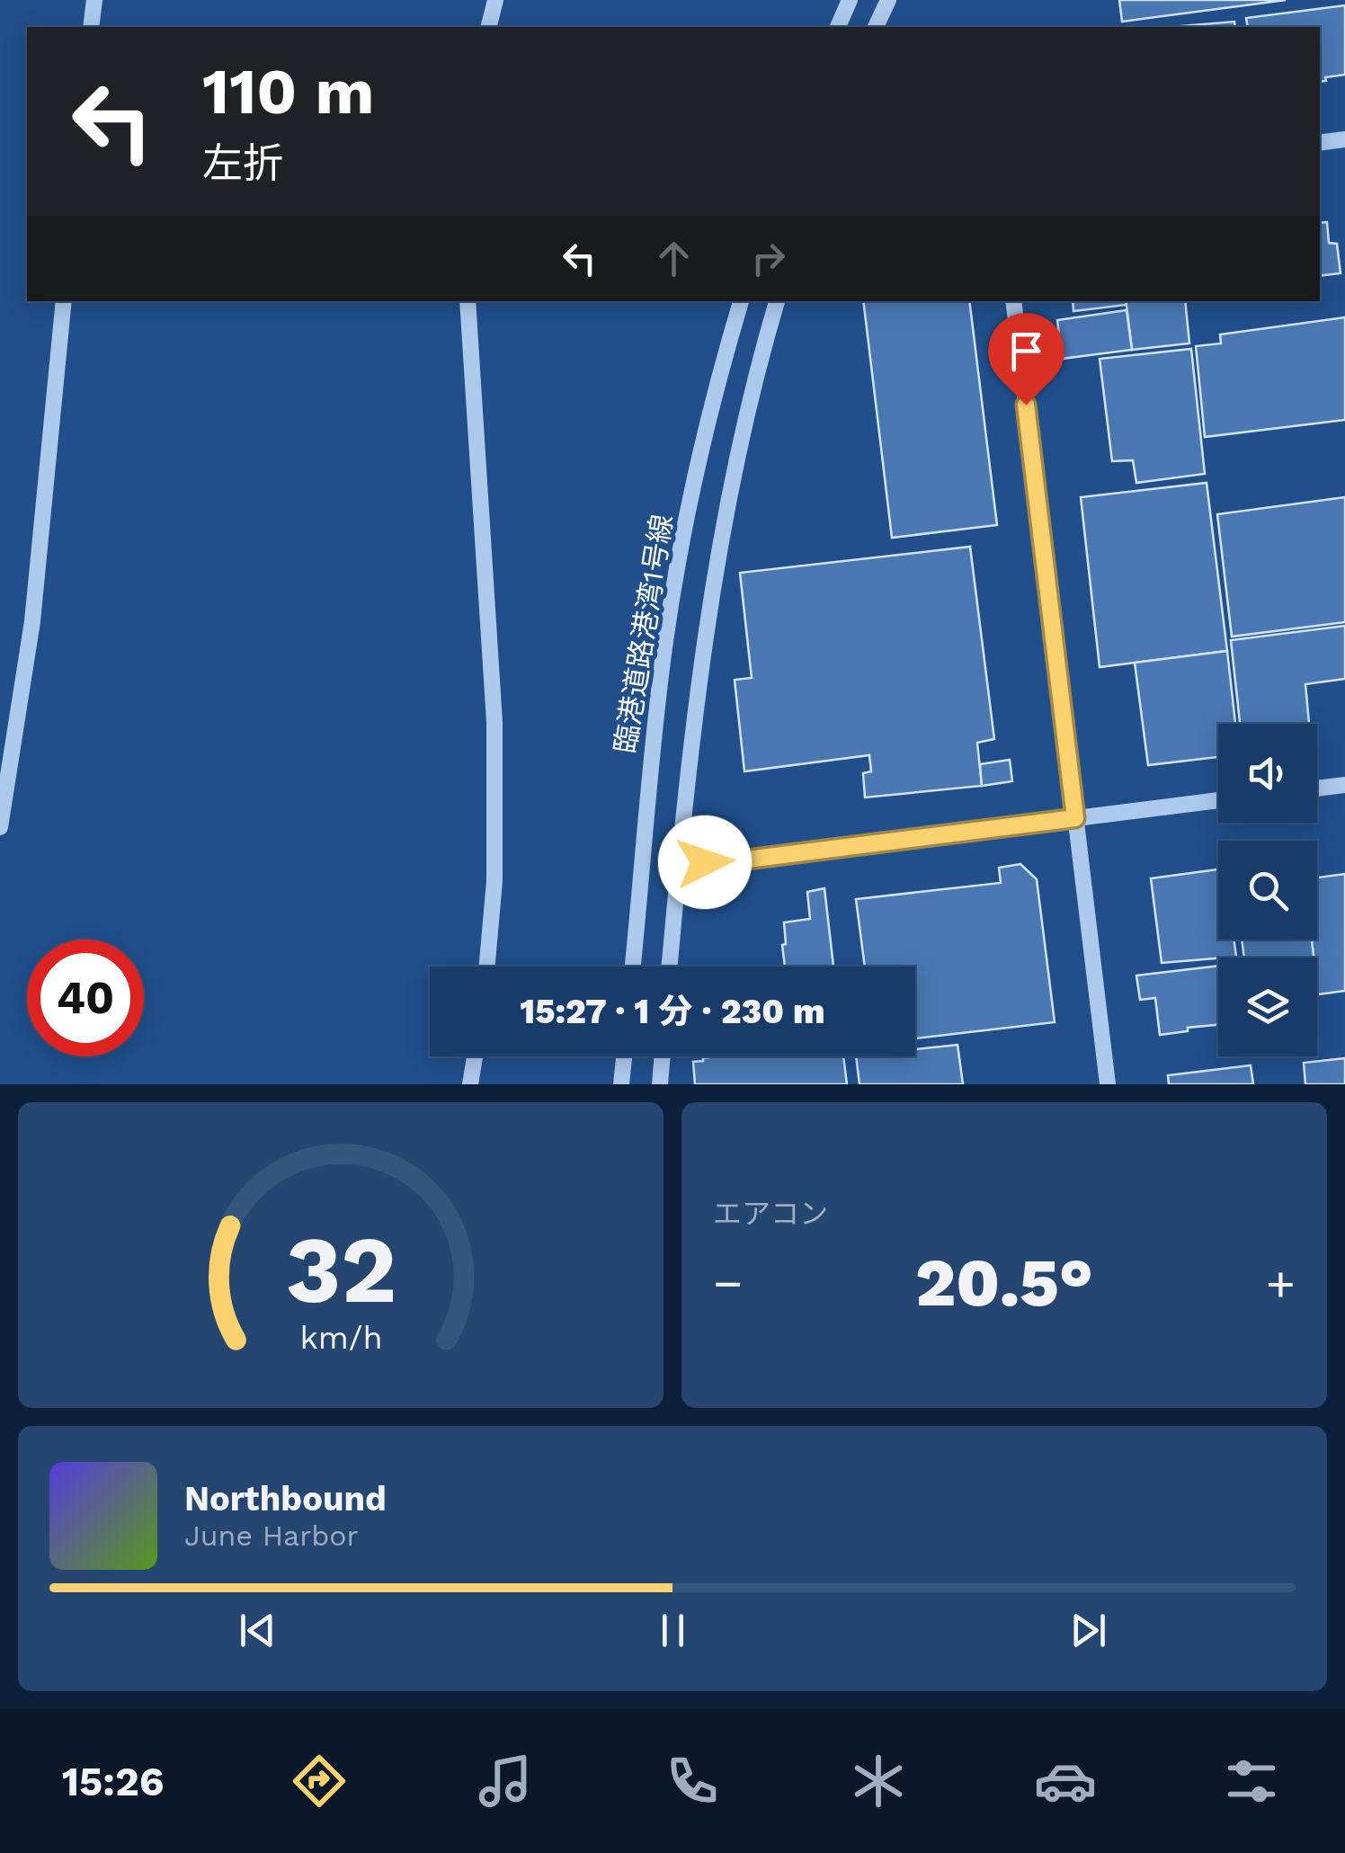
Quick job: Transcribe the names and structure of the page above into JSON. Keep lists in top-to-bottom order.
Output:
{
  "streets": {
    "street": ["臨港道路港湾1号線"]
  },
  "page": {
    "turn": ["110 m", "左折"],
    "limit": "40",
    "trip": "15:27 · 1 分 · 230 m",
    "tile": "エアコン",
    "heat": ["−", "20.5°", "+"],
    "song": ["Northbound", "June Harbor"],
    "tabs": "15:26",
    "gauge": ["32", "km/h"]
  }
}
